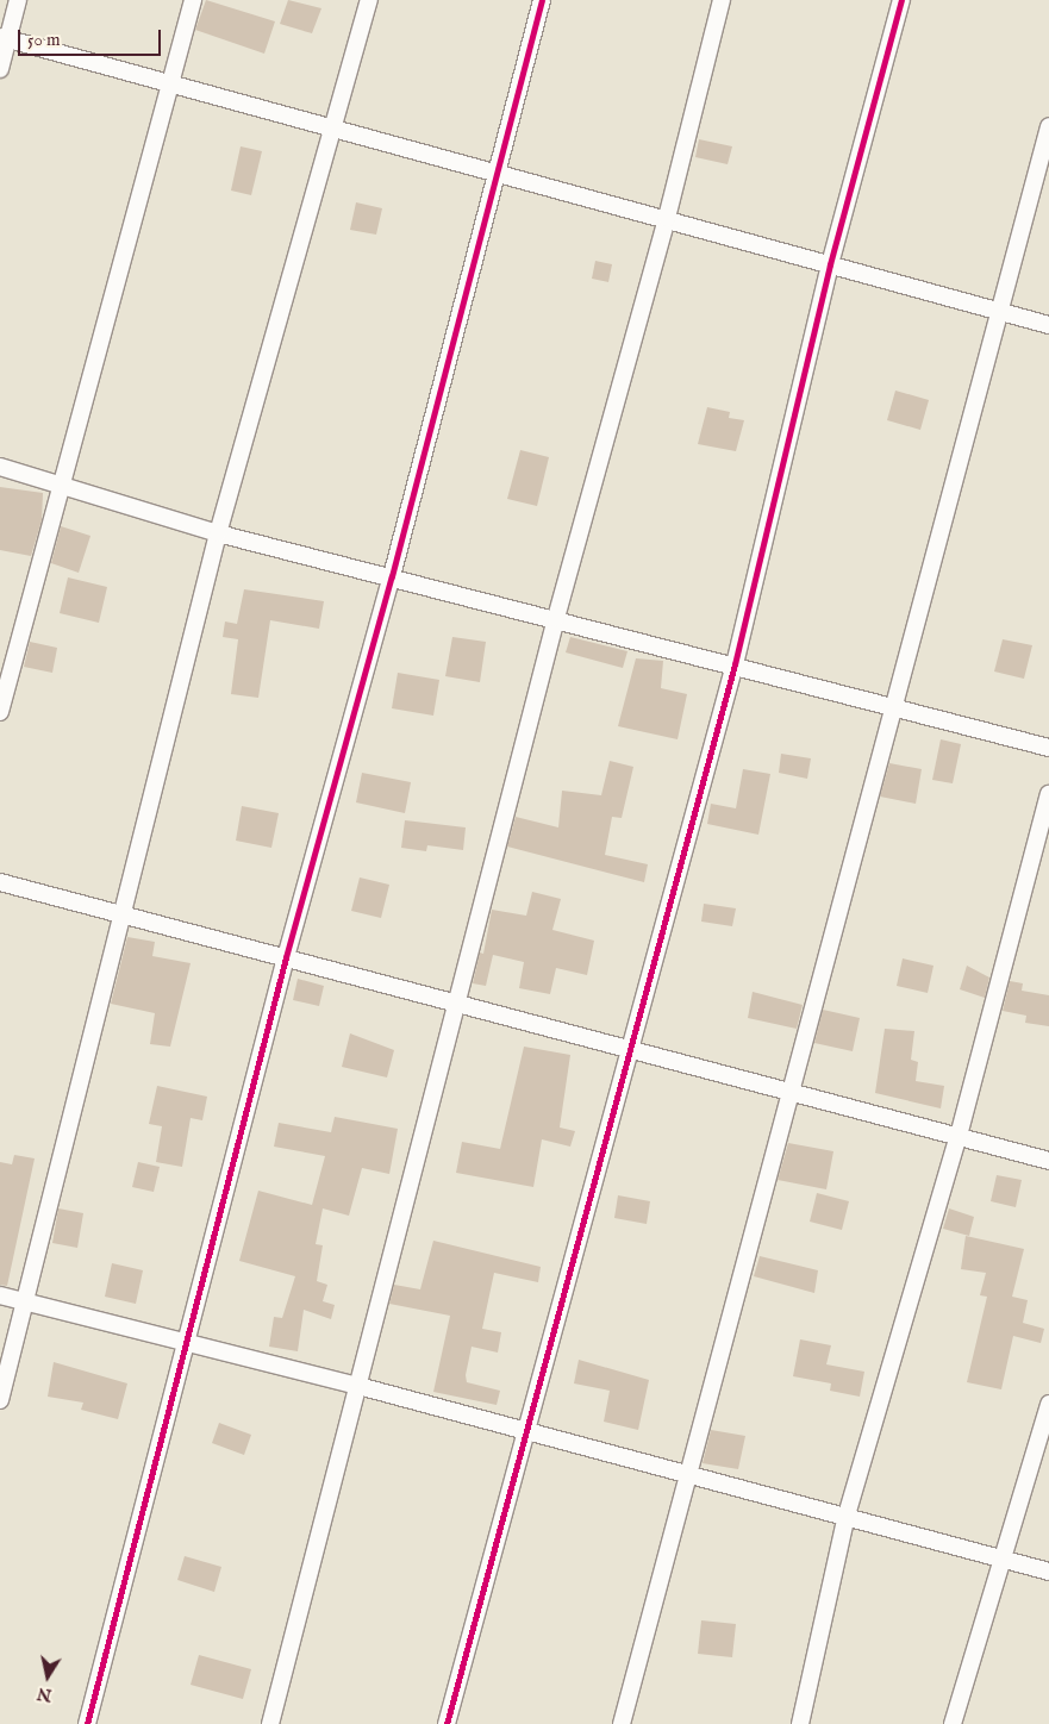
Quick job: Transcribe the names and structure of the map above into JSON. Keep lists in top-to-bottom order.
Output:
{
  "scale_bar": "50 m",
  "north": "bottom"
}
